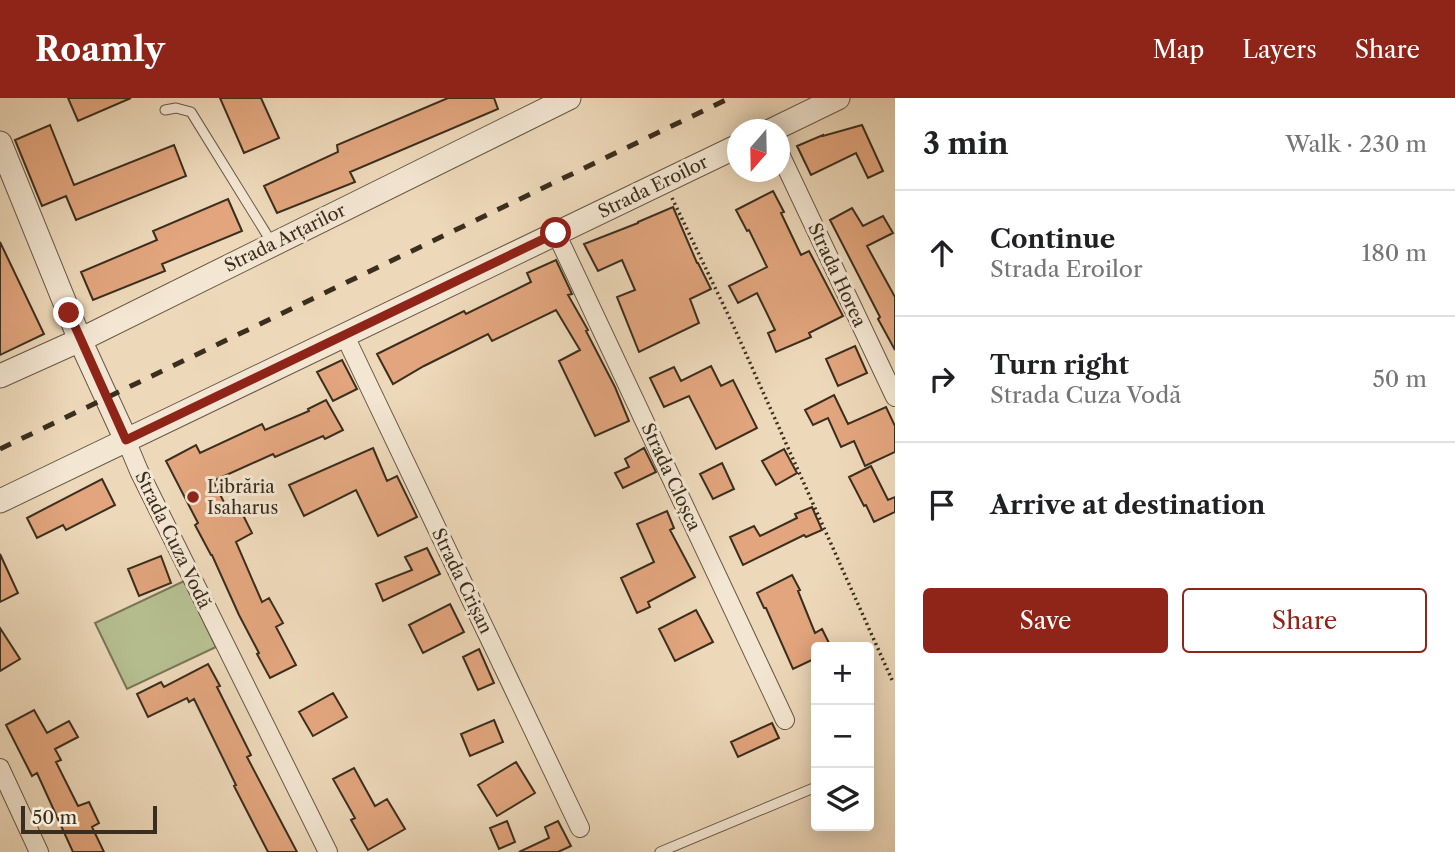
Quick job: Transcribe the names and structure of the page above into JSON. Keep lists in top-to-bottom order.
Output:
{
  "streets": {
    "street": [
      "Strada Eroilor",
      "Strada Arțarilor",
      "Strada Horea",
      "Strada Cloșca",
      "Strada Cuza Vodă",
      "Strada Crișan"
    ]
  },
  "crossings": [
    ["Strada Eroilor", "Strada Cloșca"],
    ["Strada Eroilor", "Strada Cuza Vodă"],
    ["Strada Eroilor", "Strada Crișan"],
    ["Strada Arțarilor", "Strada Cuza Vodă"]
  ],
  "places": ["Librăria Isaharus"],
  "scale_bar": "50 m",
  "north": "bottom",
  "page": {
    "header": "Roamly",
    "nav": ["Map", "Layers", "Share"],
    "heading": ["3 min", "Walk · 230 m"],
    "list": [
      ["Continue", "Strada Eroilor", "180 m"],
      ["Turn right", "Strada Cuza Vodă", "50 m"],
      "Arrive at destination"
    ],
    "buttons": ["Save", "Share"],
    "map_buttons": ["+", "−"],
    "scale": "50 m"
  }
}
